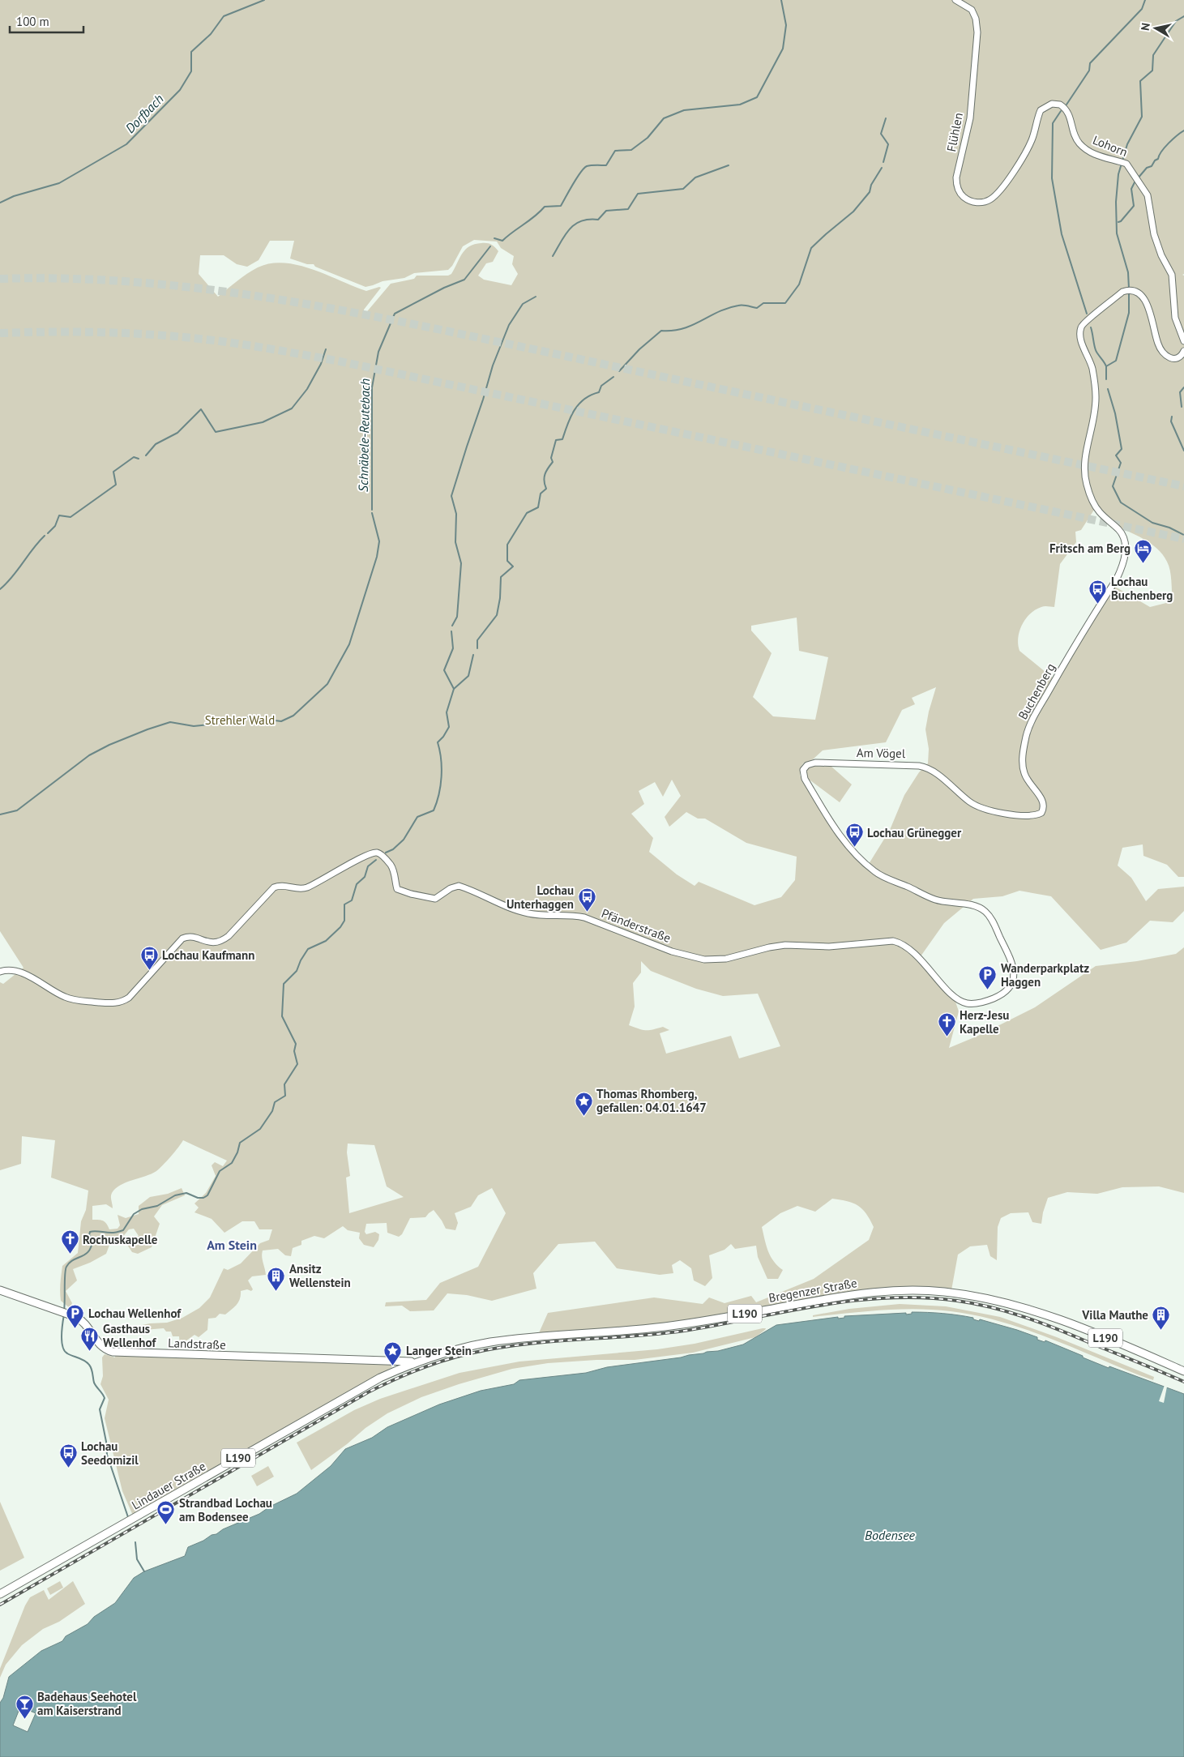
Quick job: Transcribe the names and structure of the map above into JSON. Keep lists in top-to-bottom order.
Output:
{
  "streets": {
    "main road": [
      "Bregenzer Straße",
      "L190",
      "Landstraße",
      "Lindauer Straße"
    ],
    "street": [
      "Flühlen",
      "Lohorn",
      "Buchenberg",
      "Am Vögel",
      "Pfänderstraße"
    ]
  },
  "crossings": [
    ["Flühlen", "Lohorn"],
    ["Buchenberg", "Am Vögel"],
    ["Am Vögel", "Pfänderstraße"],
    ["Bregenzer Straße", "Landstraße"],
    ["Bregenzer Straße", "Lindauer Straße"],
    ["Landstraße", "Lindauer Straße"]
  ],
  "districts": ["Am Stein"],
  "water": ["Dorfbach", "Schnäbele-Reutebach", "Bodensee"],
  "parks": ["Strehler Wald"],
  "places": {
    "hotel": ["Fritsch am Berg"],
    "bus stop": [
      "Lochau Buchenberg",
      "Lochau Grünegger",
      "Lochau Unterhaggen",
      "Lochau Kaufmann",
      "Lochau Seedomizil"
    ],
    "parking": ["Wanderparkplatz Haggen", "Lochau Wellenhof"],
    "church": ["Herz-Jesu Kapelle", "Rochuskapelle"],
    "place": ["Thomas Rhomberg, gefallen: 04.01.1647", "Langer Stein"],
    "building": ["Ansitz Wellenstein", "Villa Mauthe"],
    "restaurant": ["Gasthaus Wellenhof"],
    "sports": ["Strandbad Lochau am Bodensee"],
    "bar": ["Badehaus Seehotel am Kaiserstrand"]
  },
  "scale_bar": "100 m",
  "north": "left"
}
